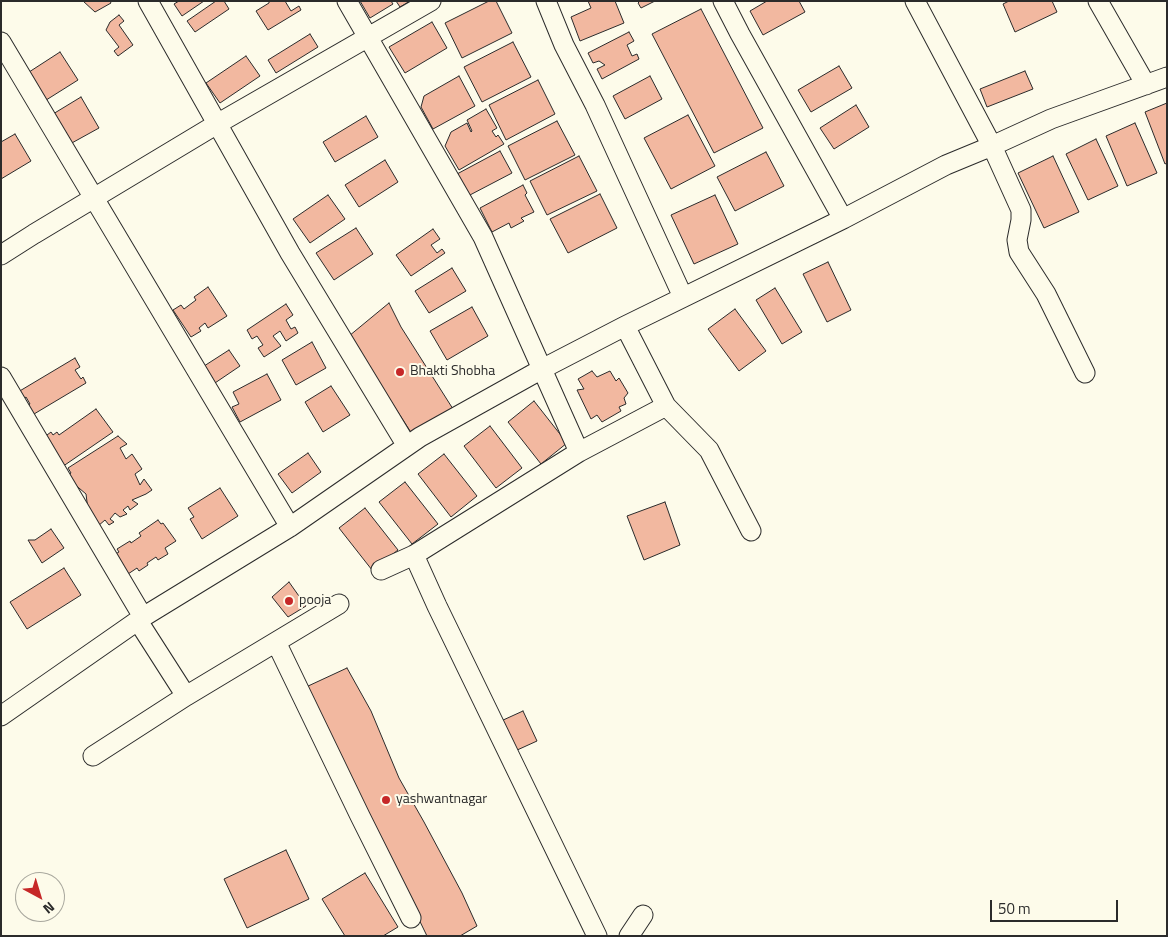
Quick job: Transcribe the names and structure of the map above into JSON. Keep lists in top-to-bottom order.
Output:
{
  "places": ["Bhakti Shobha", "pooja", "yashwantnagar"],
  "scale_bar": "50 m",
  "north": "bottom right"
}
